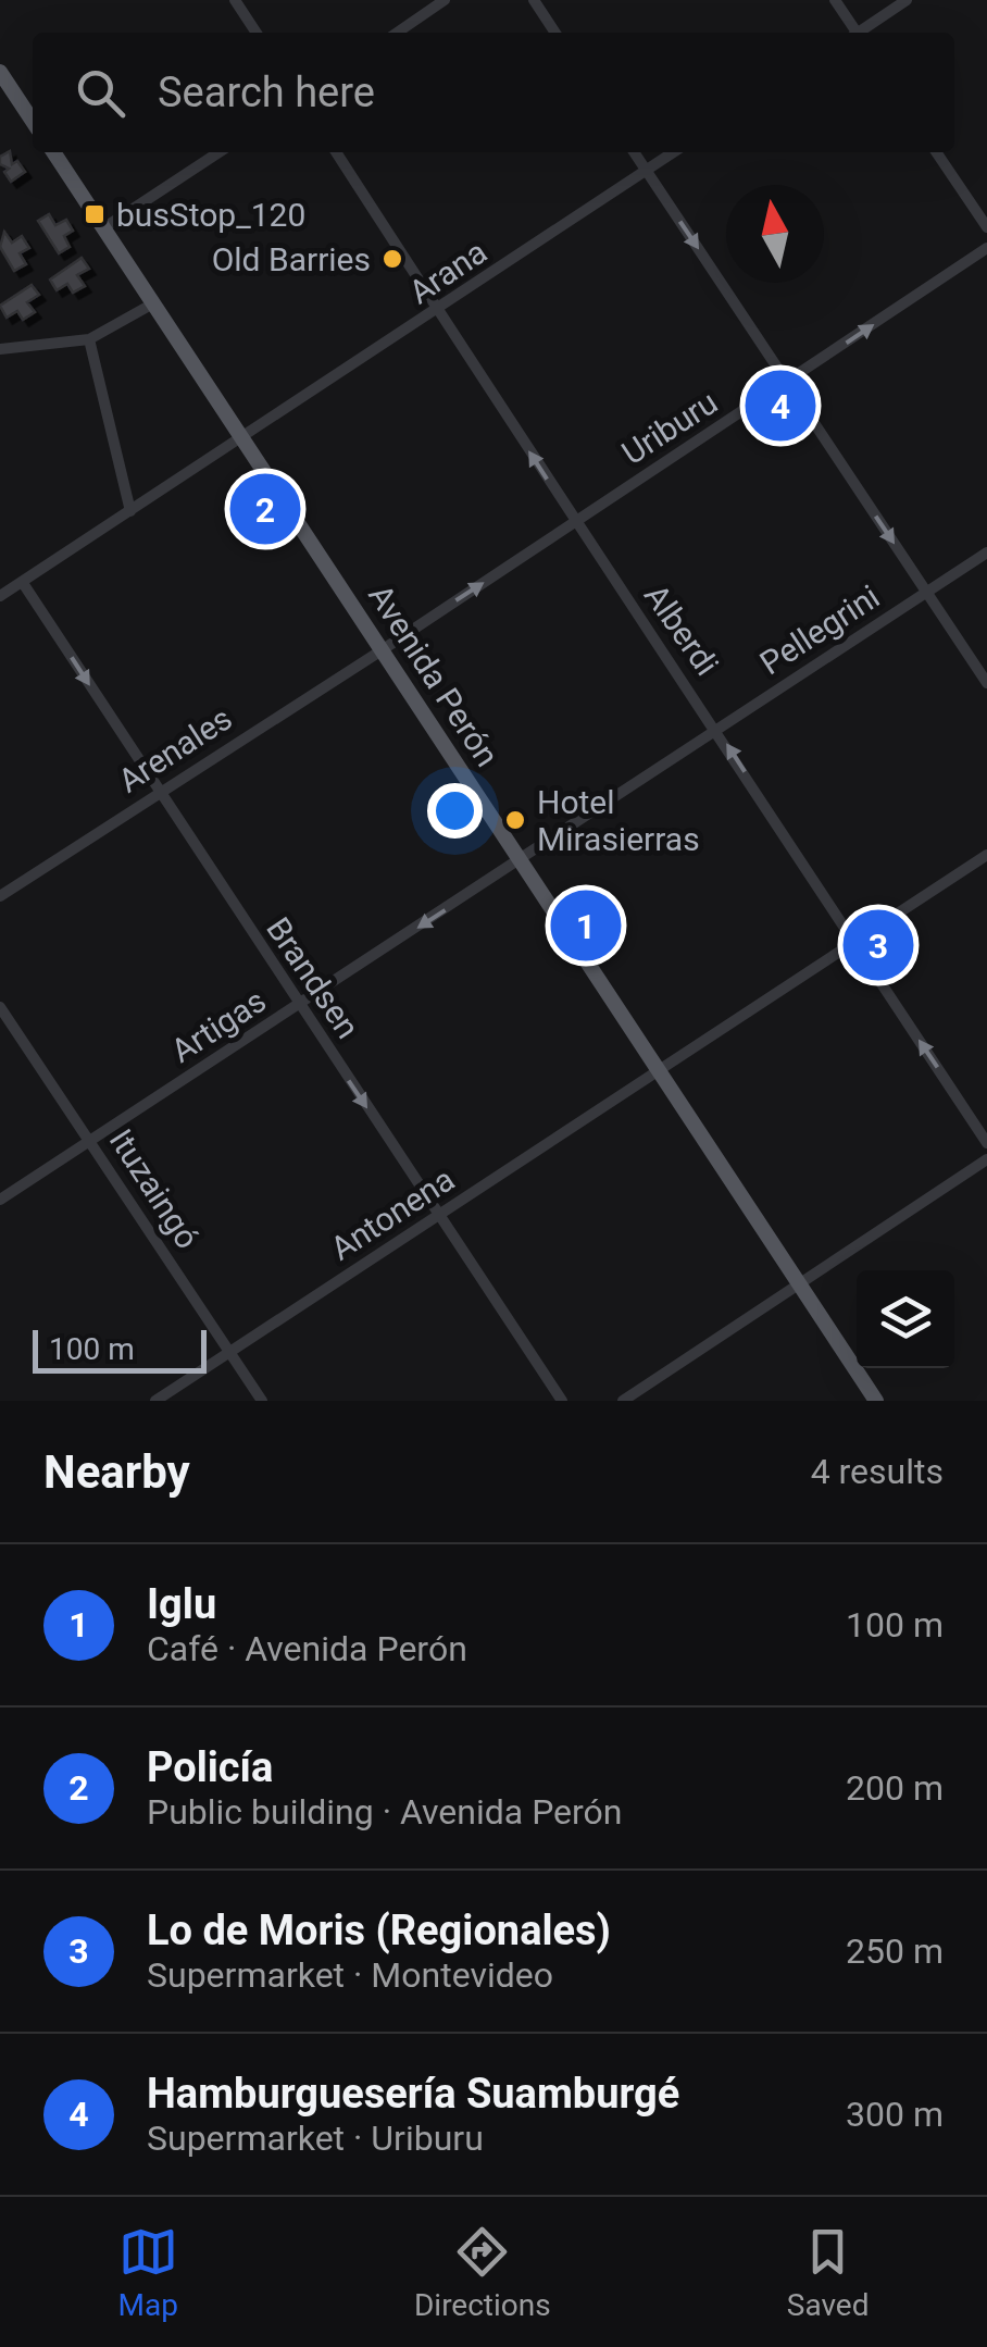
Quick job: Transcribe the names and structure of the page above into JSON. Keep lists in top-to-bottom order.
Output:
{
  "streets": {
    "main road": ["Avenida Perón"],
    "street": [
      "Arana",
      "Uriburu",
      "Alberdi",
      "Pellegrini",
      "Arenales",
      "Brandsen",
      "Artigas",
      "Ituzaingó",
      "Antonena"
    ]
  },
  "crossings": [
    ["Arana", "Alberdi"],
    ["Arana", "Avenida Perón"],
    ["Arana", "Brandsen"],
    ["Uriburu", "Alberdi"],
    ["Uriburu", "Avenida Perón"],
    ["Uriburu", "Arenales"],
    ["Alberdi", "Pellegrini"],
    ["Alberdi", "Antonena"],
    ["Pellegrini", "Avenida Perón"],
    ["Pellegrini", "Artigas"],
    ["Avenida Perón", "Arenales"],
    ["Avenida Perón", "Artigas"],
    ["Avenida Perón", "Antonena"],
    ["Arenales", "Brandsen"],
    ["Brandsen", "Artigas"],
    ["Brandsen", "Antonena"],
    ["Artigas", "Ituzaingó"],
    ["Ituzaingó", "Antonena"]
  ],
  "one_way": [
    "Uriburu",
    "Alberdi",
    "Brandsen",
    "Artigas"
  ],
  "places": {
    "transit": ["busStop_120"],
    "other": ["Old Barries", "Hotel Mirasierras"]
  },
  "scale_bar": "100 m",
  "north": "top",
  "page": {
    "search": "Search here",
    "pins": [
      "4",
      "2",
      "1",
      "3"
    ],
    "scale": "100 m",
    "heading": ["Nearby", "4 results"],
    "list": [
      {
        "mark": "1",
        "name": "Iglu",
        "note": "Café · Avenida Perón",
        "value": "100 m"
      },
      {
        "mark": "2",
        "name": "Policía",
        "note": "Public building · Avenida Perón",
        "value": "200 m"
      },
      {
        "mark": "3",
        "name": "Lo de Moris (Regionales)",
        "note": "Supermarket · Montevideo",
        "value": "250 m"
      },
      {
        "mark": "4",
        "name": "Hamburguesería Suamburgé",
        "note": "Supermarket · Uriburu",
        "value": "300 m"
      }
    ],
    "nav": ["Map", "Directions", "Saved"]
  }
}
